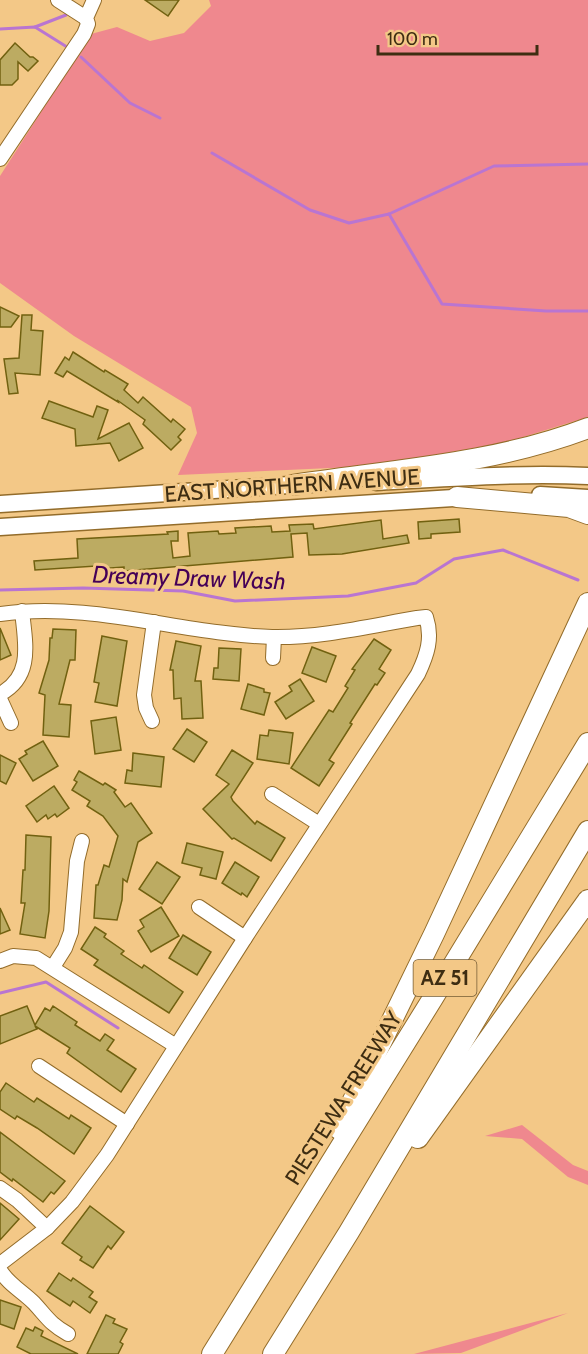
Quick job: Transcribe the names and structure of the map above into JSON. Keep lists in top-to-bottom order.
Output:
{
  "streets": {
    "highway": ["AZ 51", "PIESTEWA FREEWAY"],
    "main road": ["EAST NORTHERN AVENUE"]
  },
  "water": ["Dreamy Draw Wash"],
  "scale_bar": "100 m"
}
